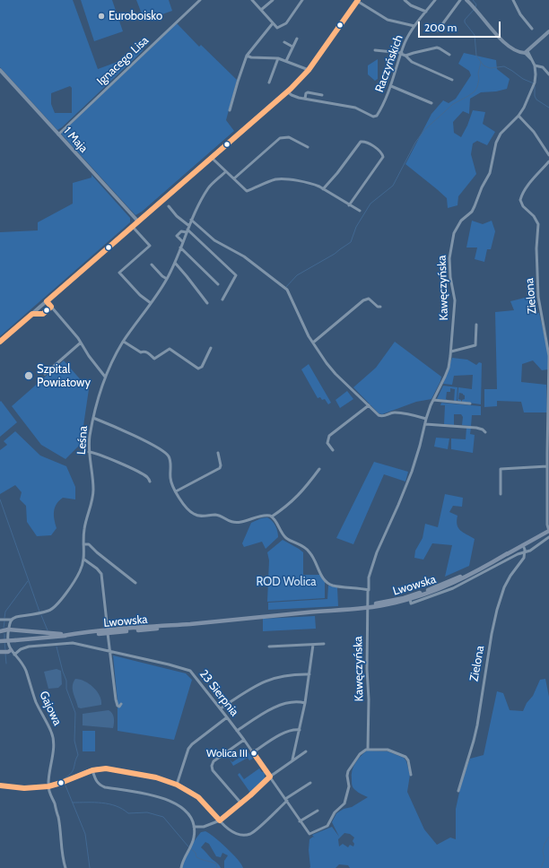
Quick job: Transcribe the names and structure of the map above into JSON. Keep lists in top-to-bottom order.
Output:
{
  "streets": {
    "main road": ["Lwowska"],
    "street": [
      "Ignacego Lisa",
      "Raczyńskich",
      "1 Maja",
      "Kawęczyńska",
      "Zielona",
      "Leśna",
      "23 Sierpnia",
      "Gajowa"
    ]
  },
  "crossings": [
    ["Ignacego Lisa", "1 Maja"],
    ["Kawęczyńska", "Lwowska"],
    ["Kawęczyńska", "23 Sierpnia"],
    ["Zielona", "Lwowska"],
    ["23 Sierpnia", "Gajowa"]
  ],
  "parks": ["ROD Wolica"],
  "places": ["Euroboisko", "Szpital Powiatowy", "Wolica III"],
  "scale_bar": "200 m"
}
